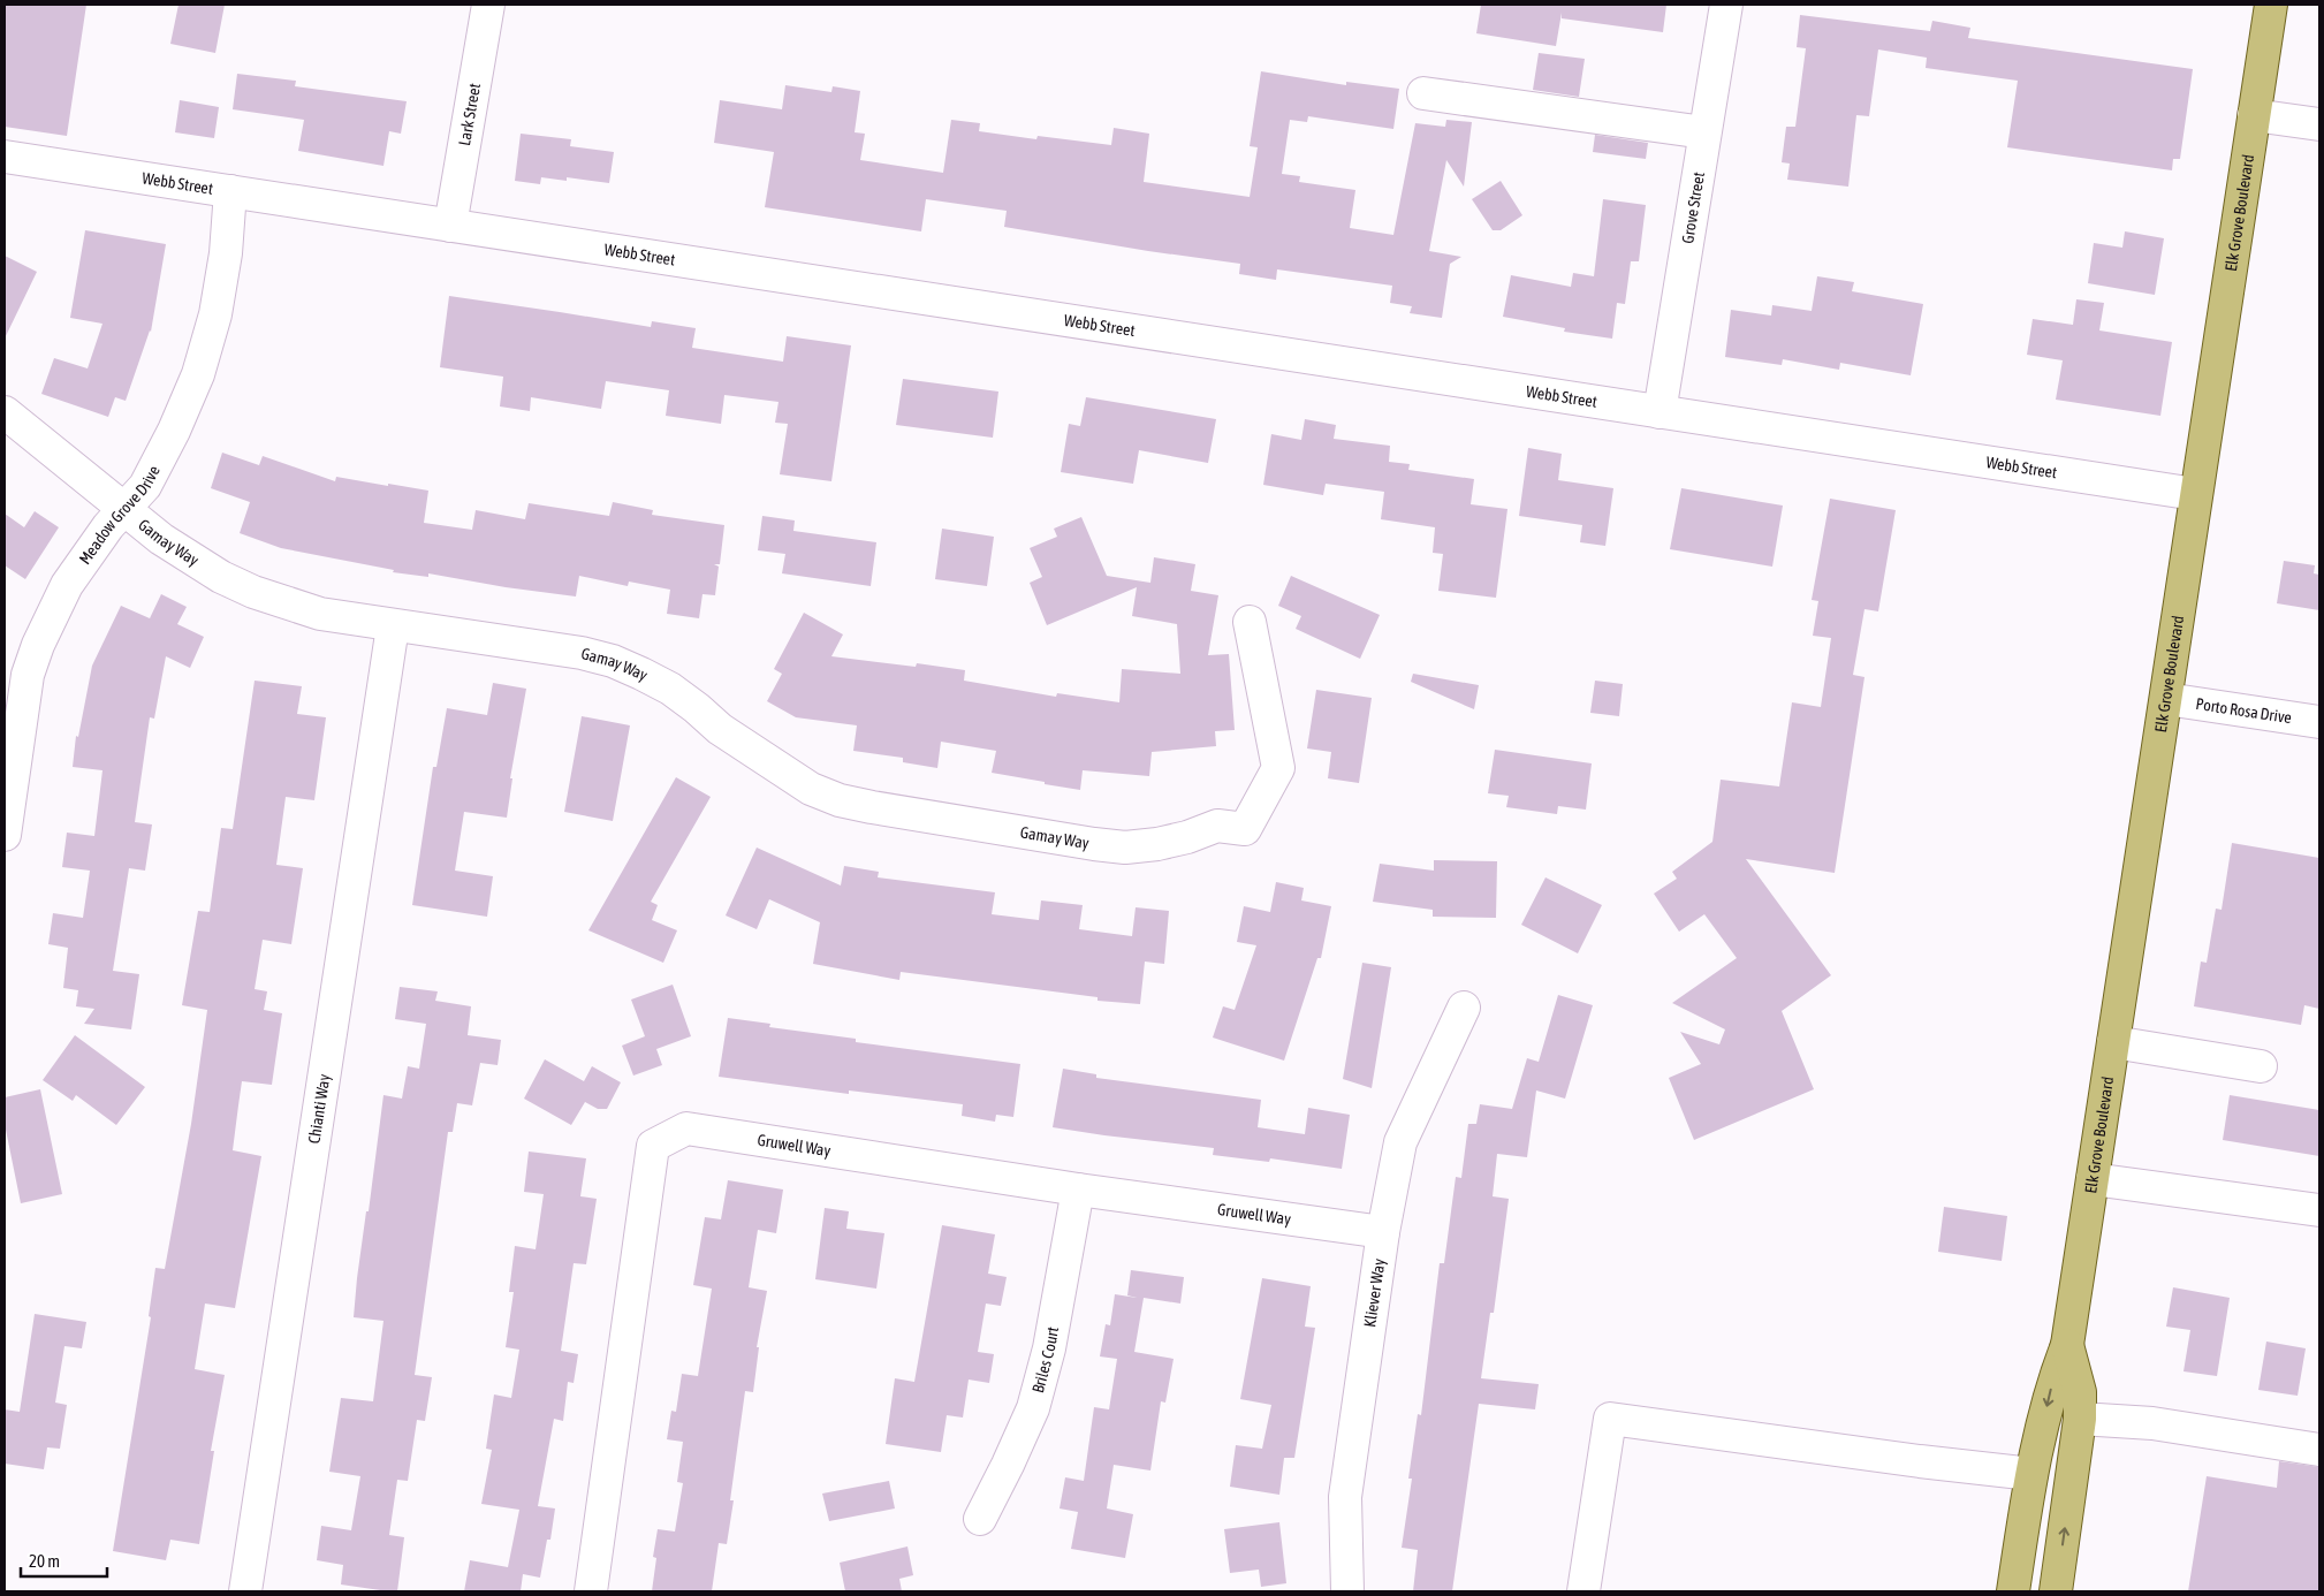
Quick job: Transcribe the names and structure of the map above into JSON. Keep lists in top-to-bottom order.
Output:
{
  "streets": {
    "main road": ["Elk Grove Boulevard"],
    "street": [
      "Lark Street",
      "Webb Street",
      "Grove Street",
      "Meadow Grove Drive",
      "Gamay Way",
      "Porto Rosa Drive",
      "Chianti Way",
      "Gruwell Way",
      "Kliever Way",
      "Briles Court"
    ]
  },
  "crossings": [
    ["Lark Street", "Webb Street"],
    ["Webb Street", "Grove Street"],
    ["Webb Street", "Elk Grove Boulevard"],
    ["Webb Street", "Meadow Grove Drive"],
    ["Elk Grove Boulevard", "Porto Rosa Drive"],
    ["Meadow Grove Drive", "Gamay Way"],
    ["Gamay Way", "Chianti Way"],
    ["Gruwell Way", "Kliever Way"],
    ["Gruwell Way", "Briles Court"]
  ],
  "scale_bar": "20 m"
}
